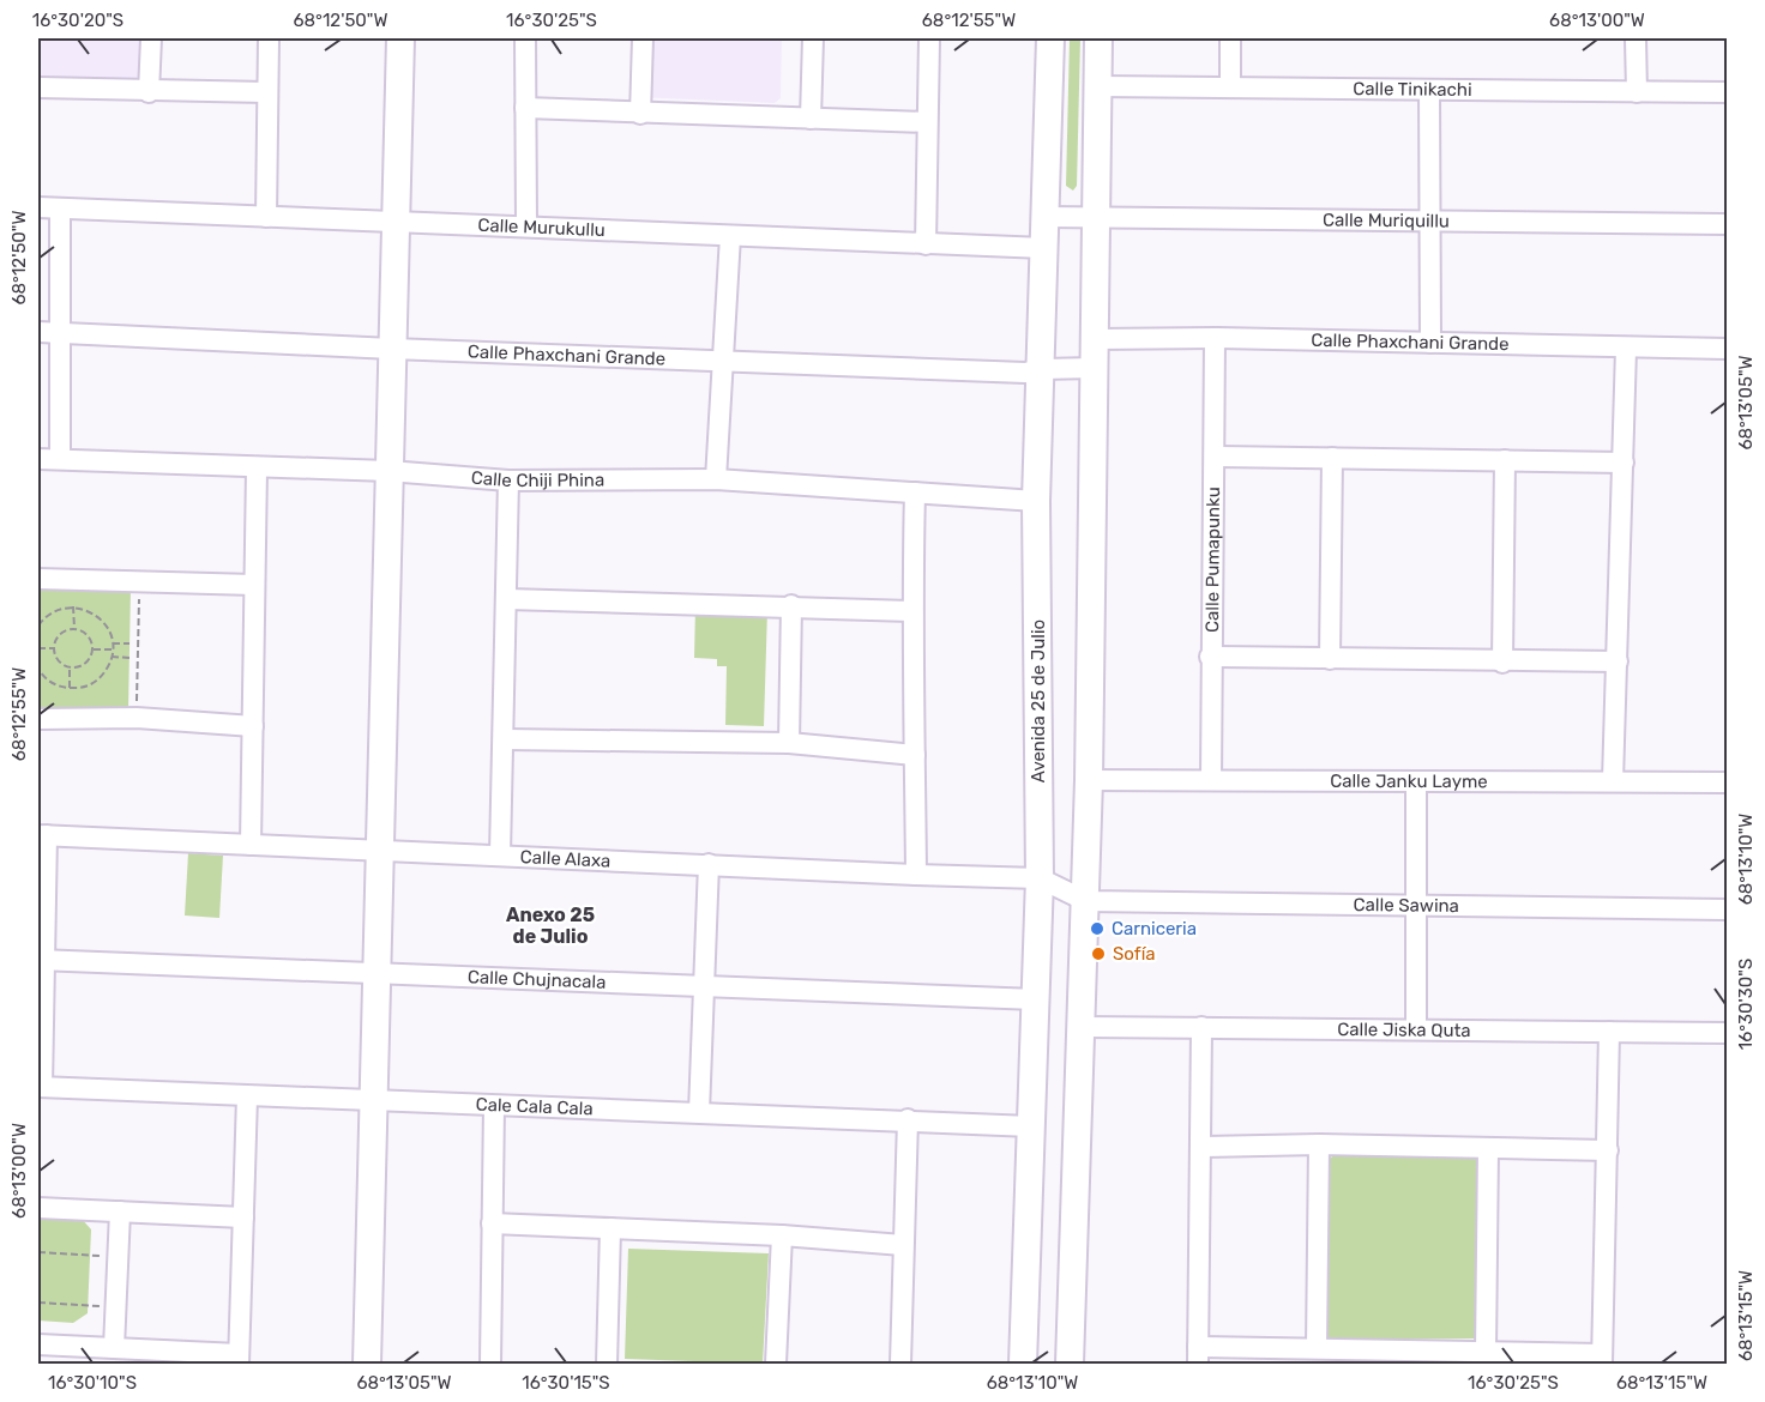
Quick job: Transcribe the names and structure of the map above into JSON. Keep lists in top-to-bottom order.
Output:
{
  "streets": {
    "main road": ["Avenida 25 de Julio"],
    "street": [
      "Calle Tinikachi",
      "Calle Muriquillu",
      "Calle Murukullu",
      "Calle Phaxchani Grande",
      "Calle Chiji Phina",
      "Calle Pumapunku",
      "Calle Janku Layme",
      "Calle Alaxa",
      "Calle Sawina",
      "Calle Chujnacala",
      "Calle Jiska Quta",
      "Cale Cala Cala"
    ]
  },
  "crossings": [
    ["Calle Muriquillu", "Avenida 25 de Julio"],
    ["Calle Murukullu", "Avenida 25 de Julio"],
    ["Calle Phaxchani Grande", "Calle Pumapunku"],
    ["Calle Phaxchani Grande", "Avenida 25 de Julio"],
    ["Calle Chiji Phina", "Avenida 25 de Julio"],
    ["Calle Pumapunku", "Calle Janku Layme"],
    ["Avenida 25 de Julio", "Calle Alaxa"],
    ["Avenida 25 de Julio", "Calle Chujnacala"],
    ["Avenida 25 de Julio", "Cale Cala Cala"],
    ["Calle Alaxa", "Calle Sawina"]
  ],
  "districts": ["Anexo 25 de Julio"],
  "places": ["Carniceria", "Sofía"],
  "coordinates": [
    "16°30'20\"S",
    "68°12'50\"W",
    "16°30'25\"S",
    "68°12'55\"W",
    "68°13'00\"W",
    "68°13'05\"W",
    "68°13'10\"W",
    "16°30'30\"S",
    "68°13'15\"W",
    "16°30'10\"S",
    "16°30'15\"S"
  ]
}
